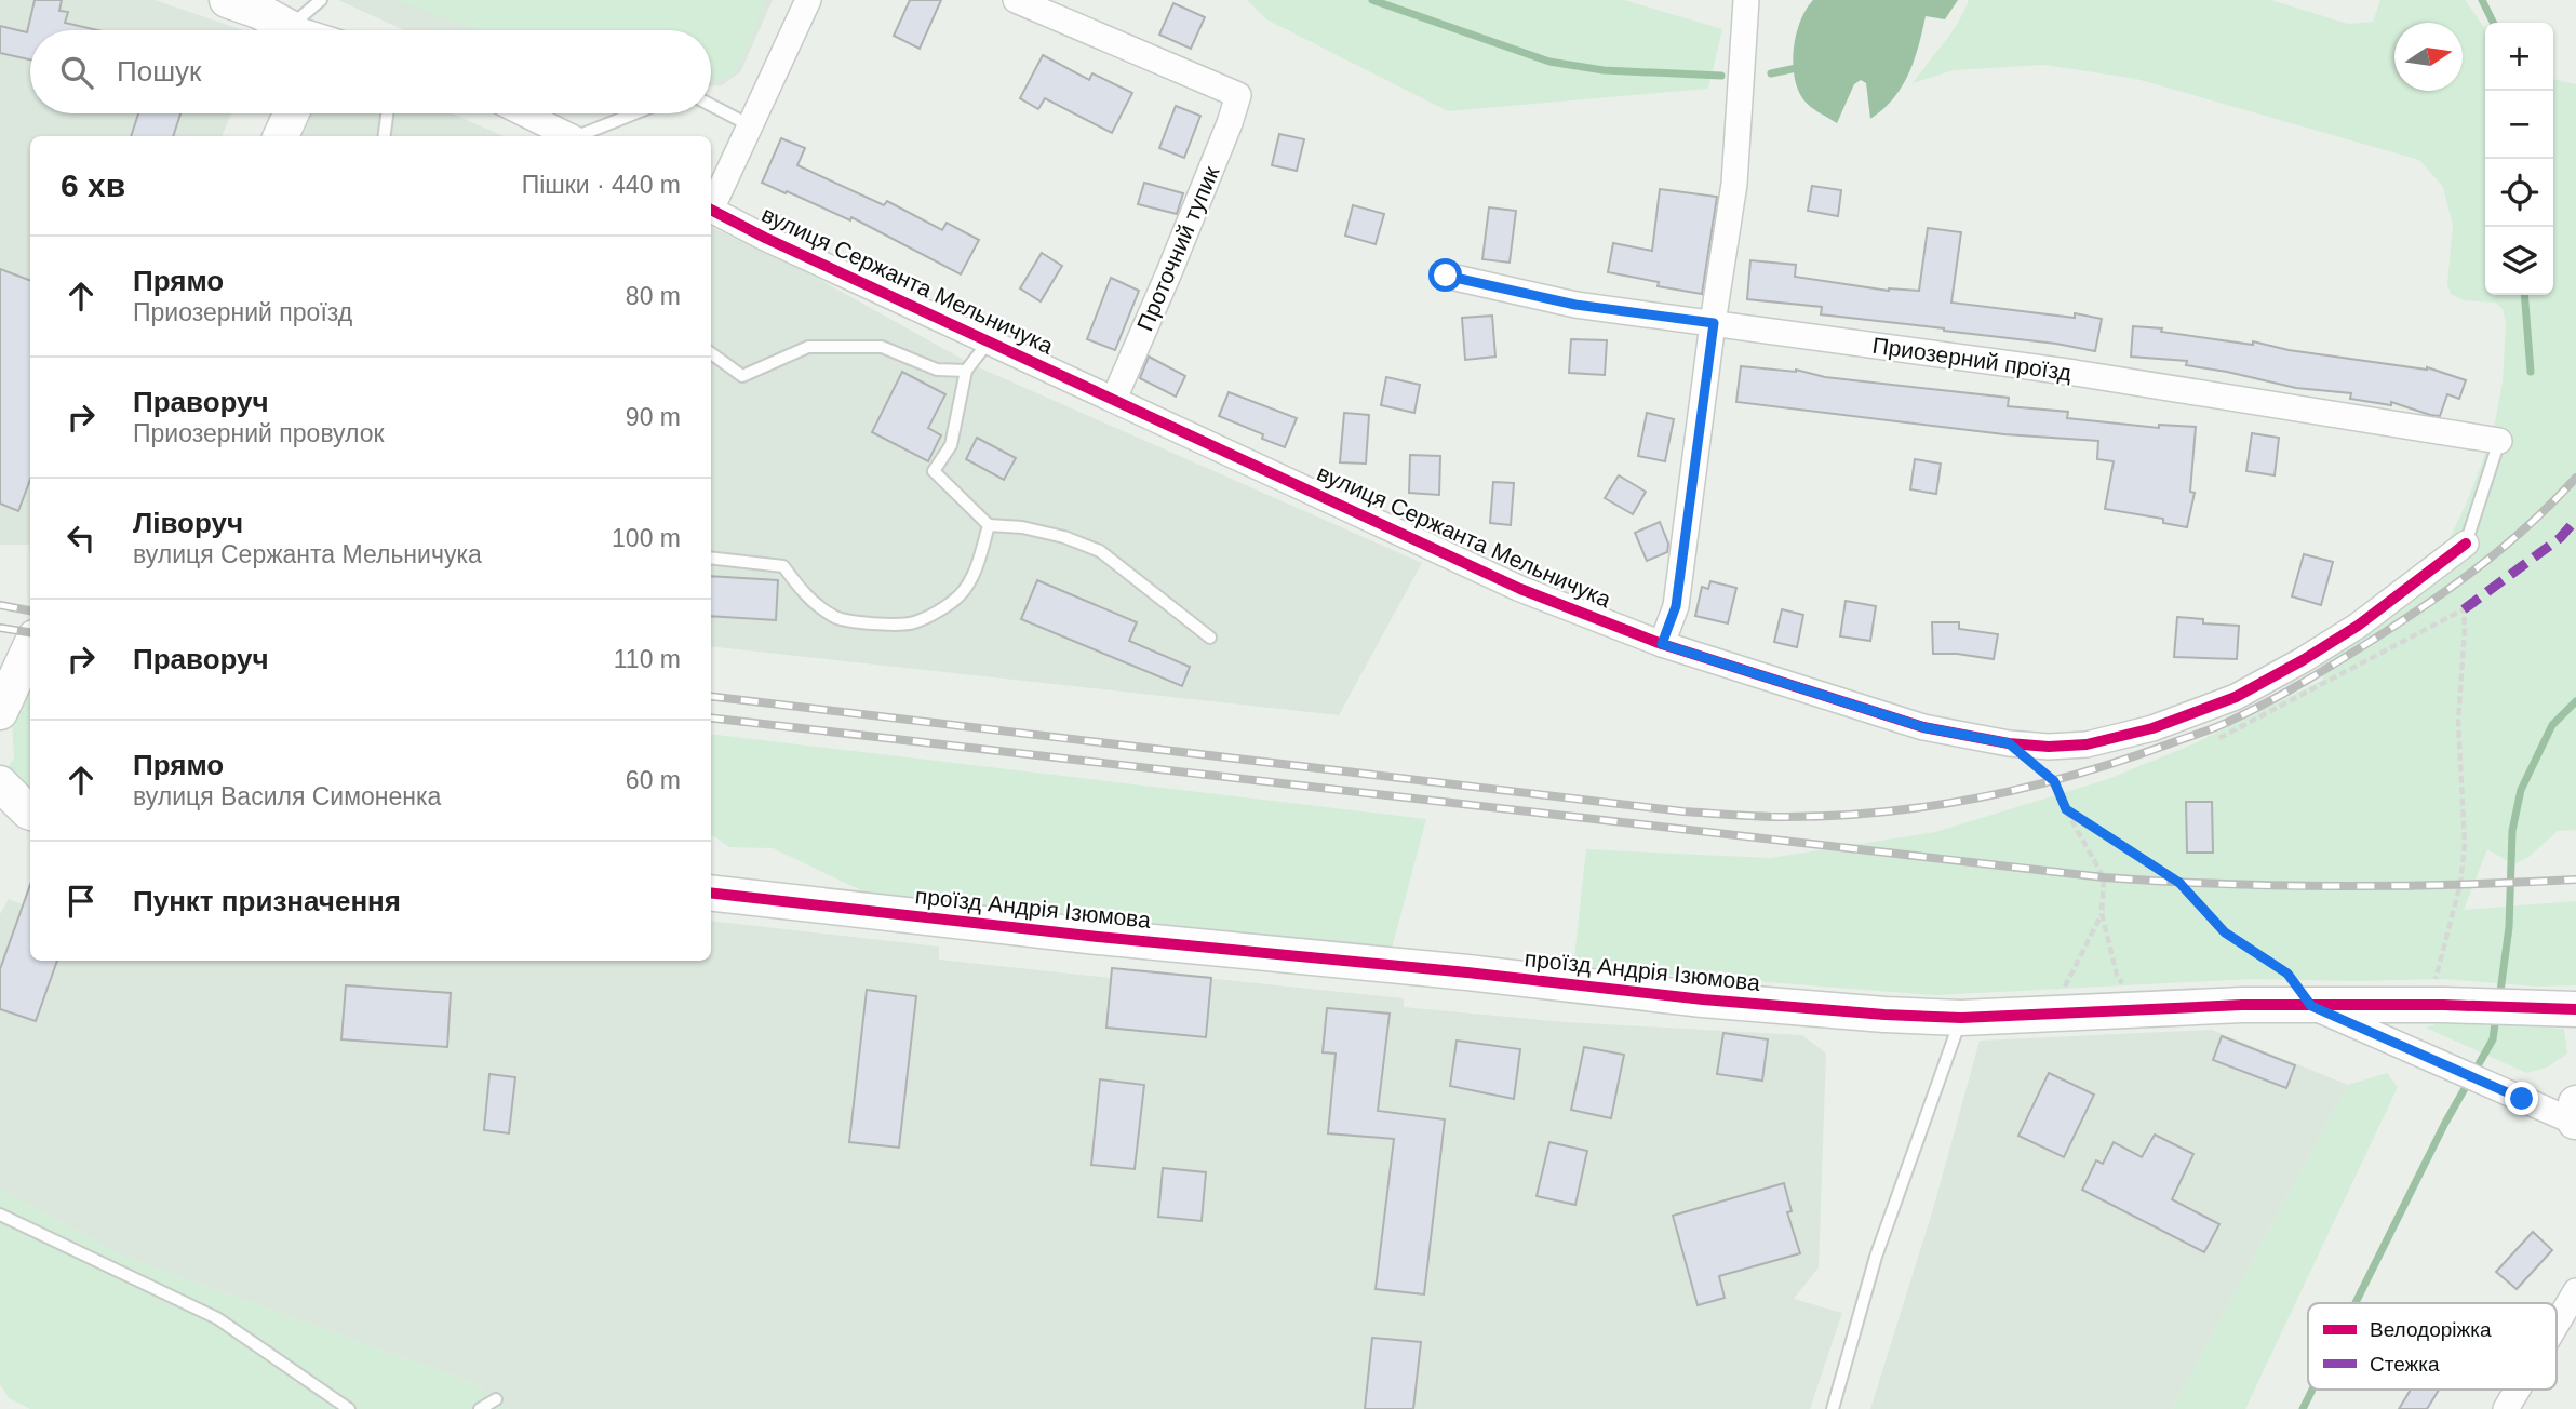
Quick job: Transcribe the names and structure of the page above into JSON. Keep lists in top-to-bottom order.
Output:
{
  "streets": {
    "street": [
      "Проточний тупик",
      "вулиця Сержанта Мельничука",
      "Приозерний проїзд",
      "проїзд Андрія Ізюмова"
    ]
  },
  "crossings": [
    ["Проточний тупик", "вулиця Сержанта Мельничука"]
  ],
  "legend": ["Велодоріжка", "Стежка"],
  "north": "right",
  "page": {
    "map_buttons": ["+", "−"],
    "search": "Пошук",
    "heading": ["6 хв", "Пішки · 440 m"],
    "list": [
      ["Прямо", "Приозерний проїзд", "80 m"],
      ["Праворуч", "Приозерний провулок", "90 m"],
      ["Ліворуч", "вулиця Сержанта Мельничука", "100 m"],
      ["Праворуч", "110 m"],
      ["Прямо", "вулиця Василя Симоненка", "60 m"],
      "Пункт призначення"
    ]
  }
}
